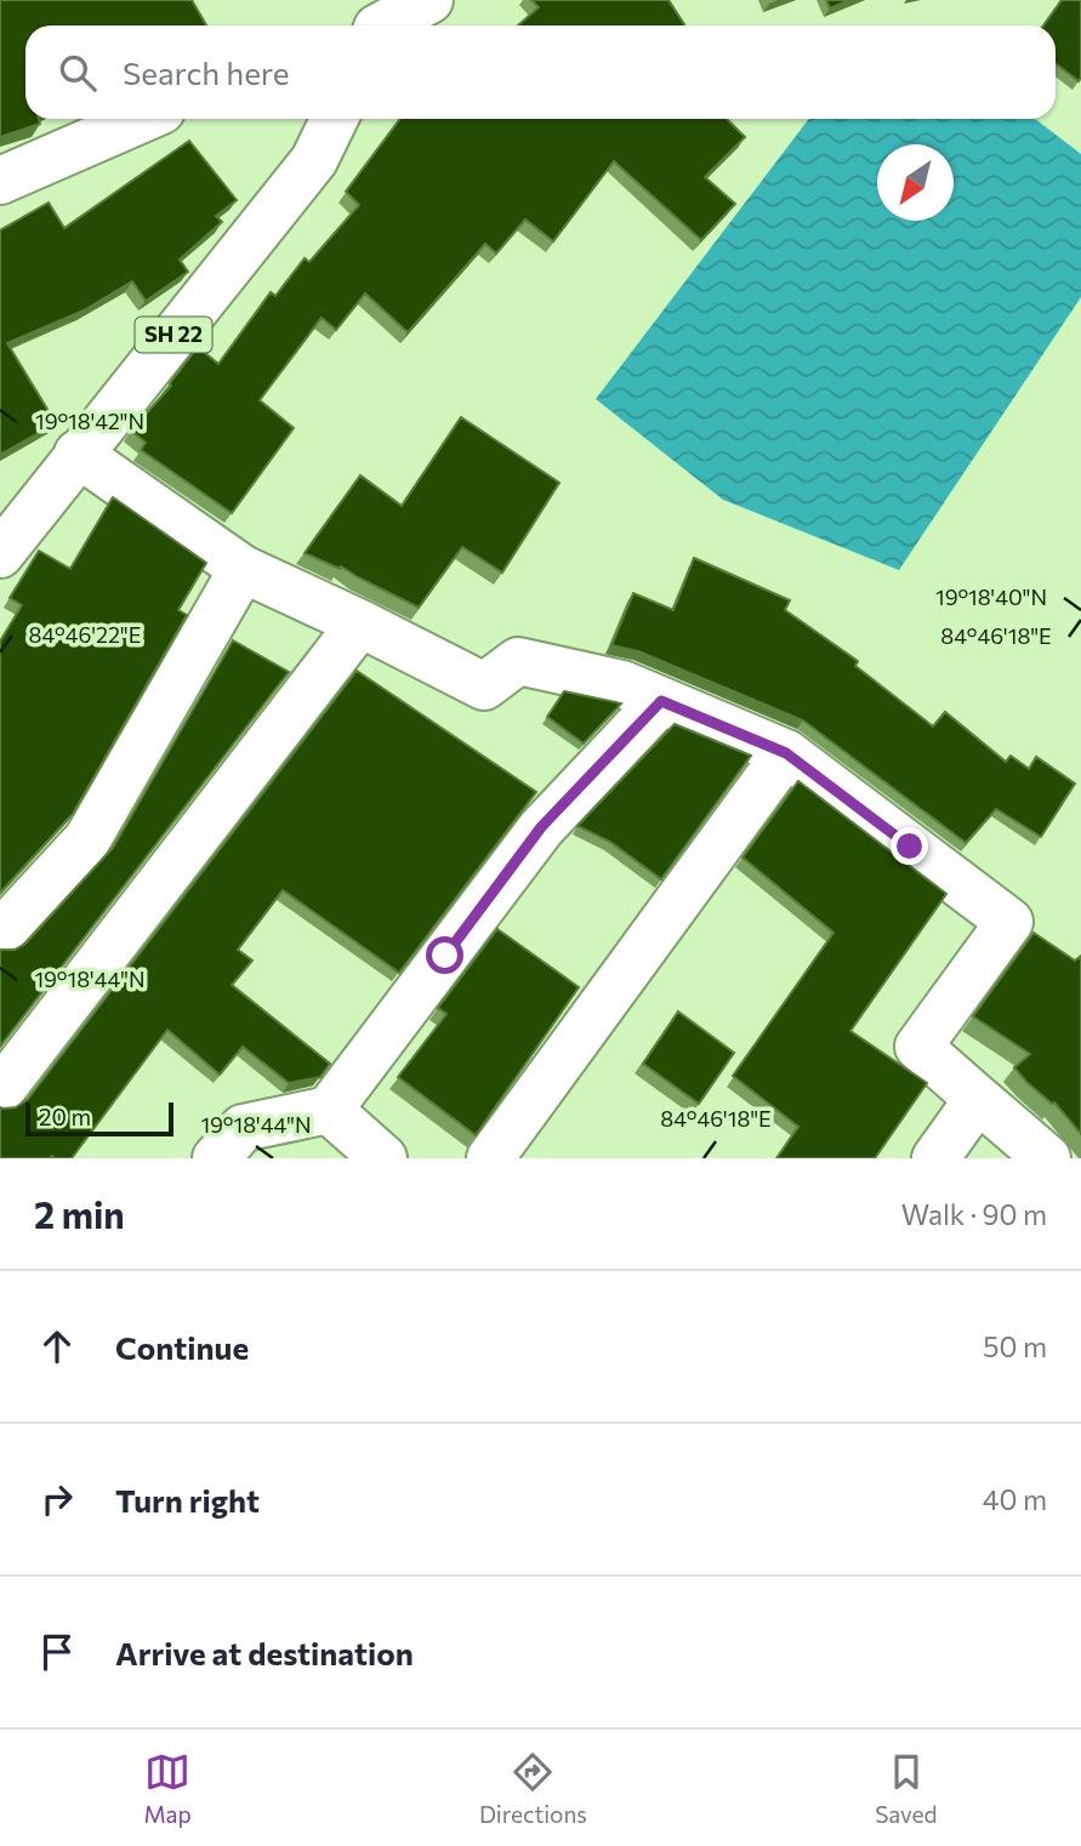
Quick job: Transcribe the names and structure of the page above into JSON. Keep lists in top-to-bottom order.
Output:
{
  "streets": {
    "street": ["SH 22"]
  },
  "scale_bar": "20 m",
  "north": "bottom left",
  "page": {
    "search": "Search here",
    "scale": "20 m",
    "heading": ["2 min", "Walk · 90 m"],
    "list": [
      ["Continue", "50 m"],
      ["Turn right", "40 m"],
      "Arrive at destination"
    ],
    "nav": ["Map", "Directions", "Saved"]
  },
  "coordinates": [
    "19°18'42\"N",
    "19°18'40\"N",
    "84°46'22\"E",
    "84°46'18\"E",
    "19°18'44\"N"
  ]
}
